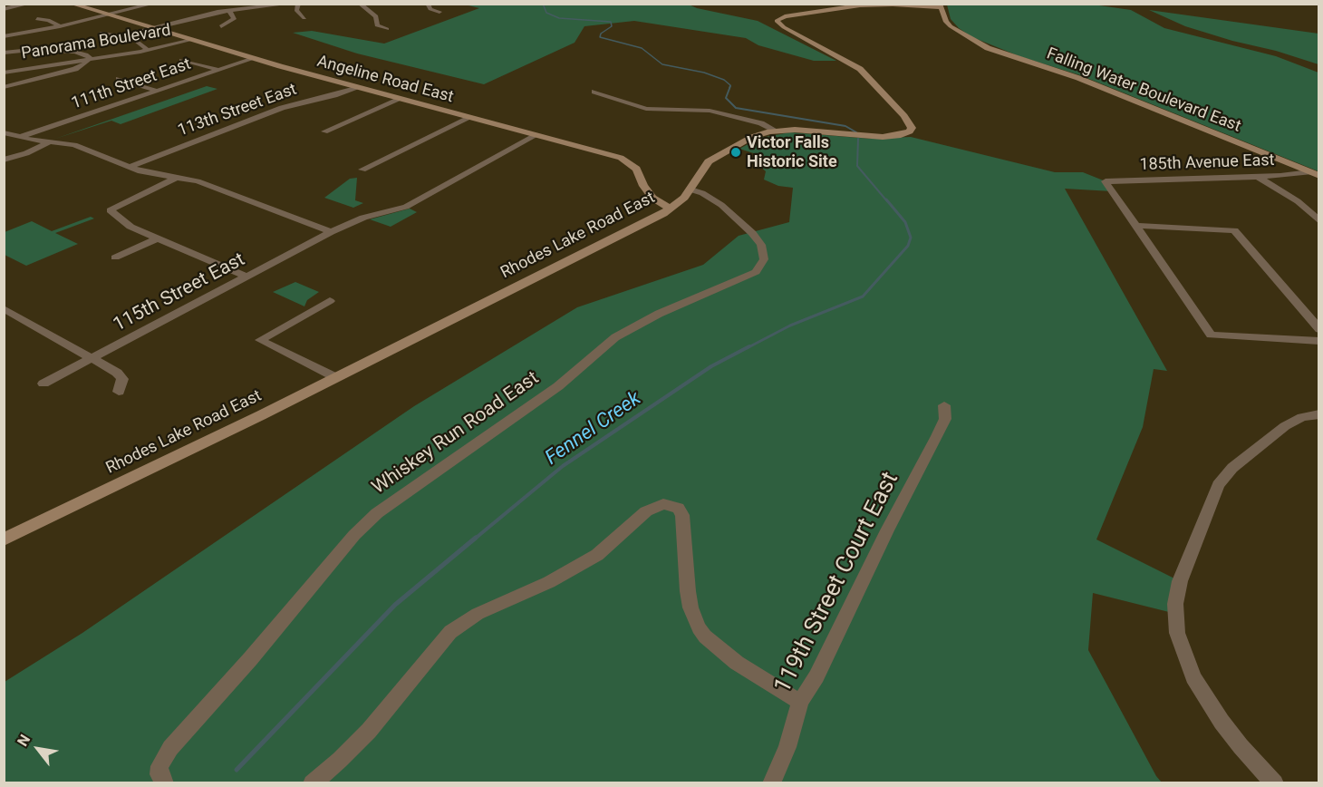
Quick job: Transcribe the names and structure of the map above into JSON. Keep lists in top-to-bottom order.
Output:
{
  "streets": {
    "street": [
      "Panorama Boulevard",
      "Angeline Road East",
      "111th Street East",
      "Falling Water Boulevard East",
      "113th Street East",
      "185th Avenue East",
      "Rhodes Lake Road East",
      "115th Street East",
      "Whiskey Run Road East",
      "119th Street Court East"
    ]
  },
  "crossings": [
    ["Panorama Boulevard", "Angeline Road East"],
    ["Angeline Road East", "111th Street East"],
    ["Angeline Road East", "113th Street East"],
    ["Angeline Road East", "Rhodes Lake Road East"],
    ["Angeline Road East", "115th Street East"],
    ["Falling Water Boulevard East", "185th Avenue East"],
    ["Falling Water Boulevard East", "Rhodes Lake Road East"],
    ["Rhodes Lake Road East", "Whiskey Run Road East"]
  ],
  "water": ["Fennel Creek"],
  "places": ["Victor Falls Historic Site"],
  "north": "top left"
}
